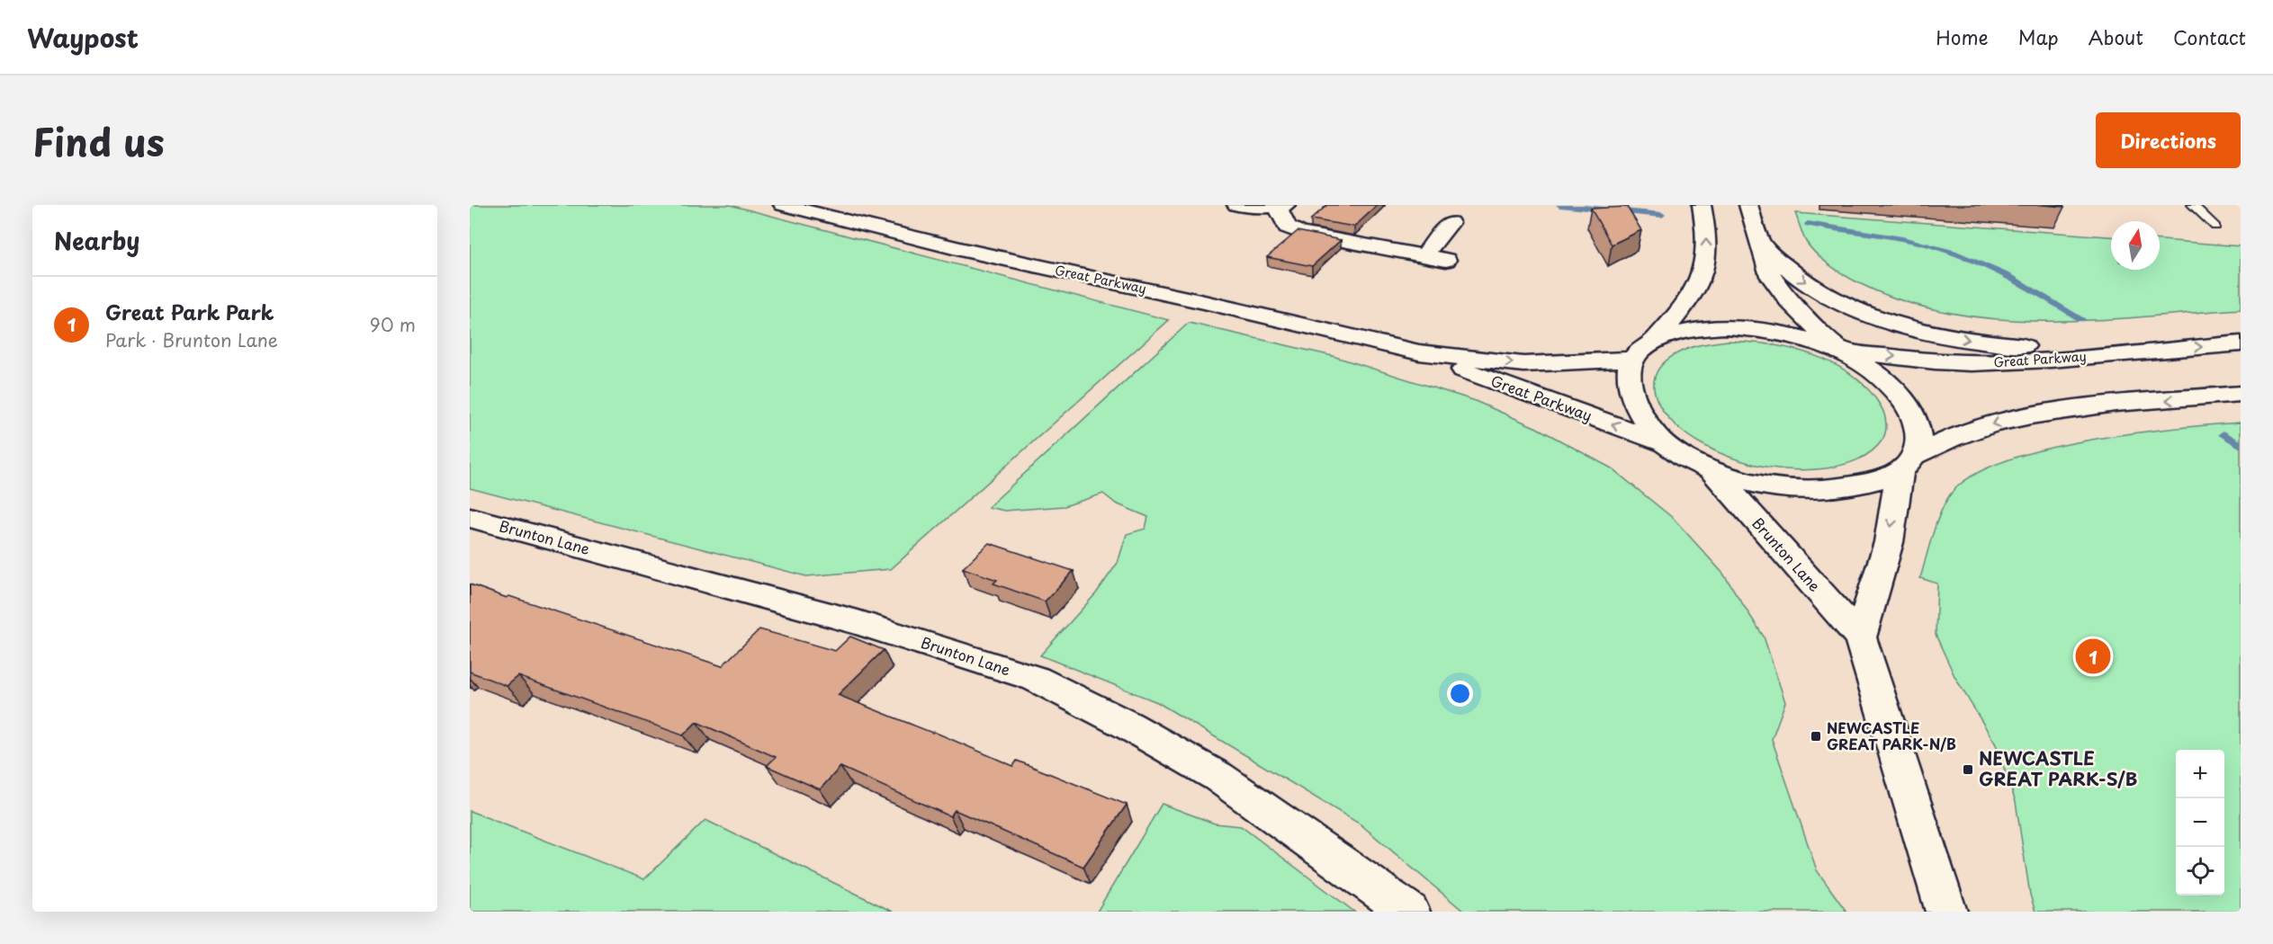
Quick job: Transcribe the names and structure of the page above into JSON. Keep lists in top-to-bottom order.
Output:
{
  "streets": {
    "street": ["Great Parkway", "Brunton Lane"]
  },
  "crossings": [
    ["Great Parkway", "Brunton Lane"]
  ],
  "places": {
    "transit": ["NEWCASTLE GREAT PARK-N/B", "NEWCASTLE GREAT PARK-S/B"]
  },
  "north": "top",
  "page": {
    "header": "Waypost",
    "nav": [
      "Home",
      "Map",
      "About",
      "Contact"
    ],
    "title": "Find us",
    "buttons": "Directions",
    "heading": "Nearby",
    "list": [
      {
        "mark": "1",
        "name": "Great Park Park",
        "note": "Park · Brunton Lane",
        "value": "90 m"
      }
    ],
    "pins": "1",
    "map_buttons": ["+", "−"]
  }
}
